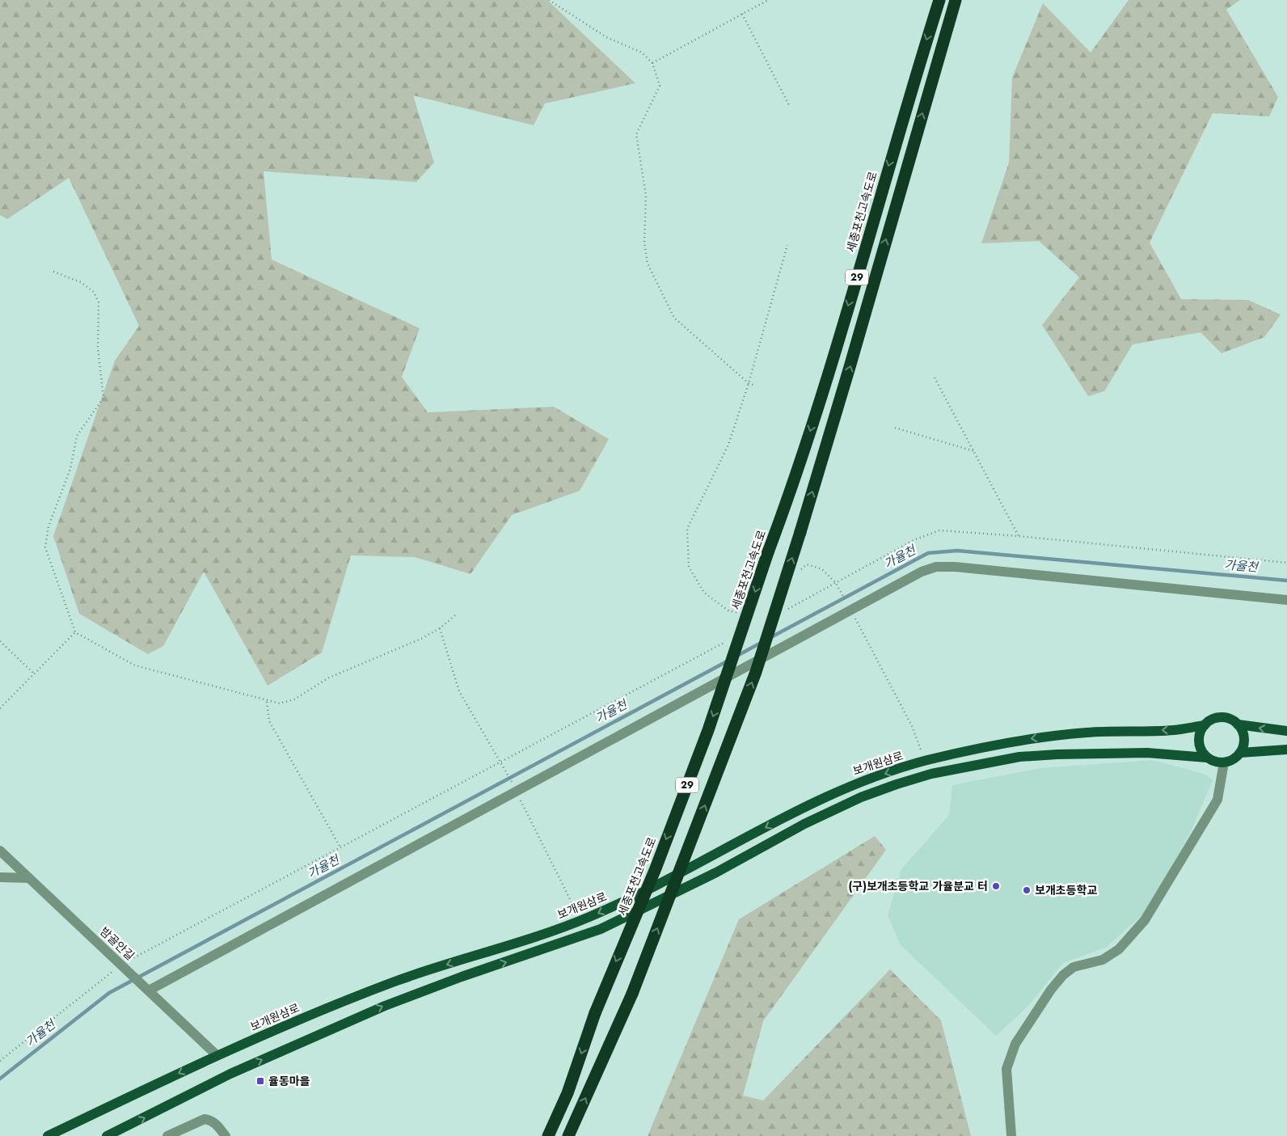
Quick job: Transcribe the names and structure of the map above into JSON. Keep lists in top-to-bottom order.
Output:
{
  "streets": {
    "highway": ["세종포천고속도로", "29"],
    "main road": ["보개원삼로"],
    "street": ["밤골안길"]
  },
  "crossings": [
    ["보개원삼로", "밤골안길"]
  ],
  "water": ["가율천"],
  "places": {
    "other": ["(구)보개초등학교 가율분교 터", "보개초등학교"],
    "transit": ["율동마을"]
  }
}
